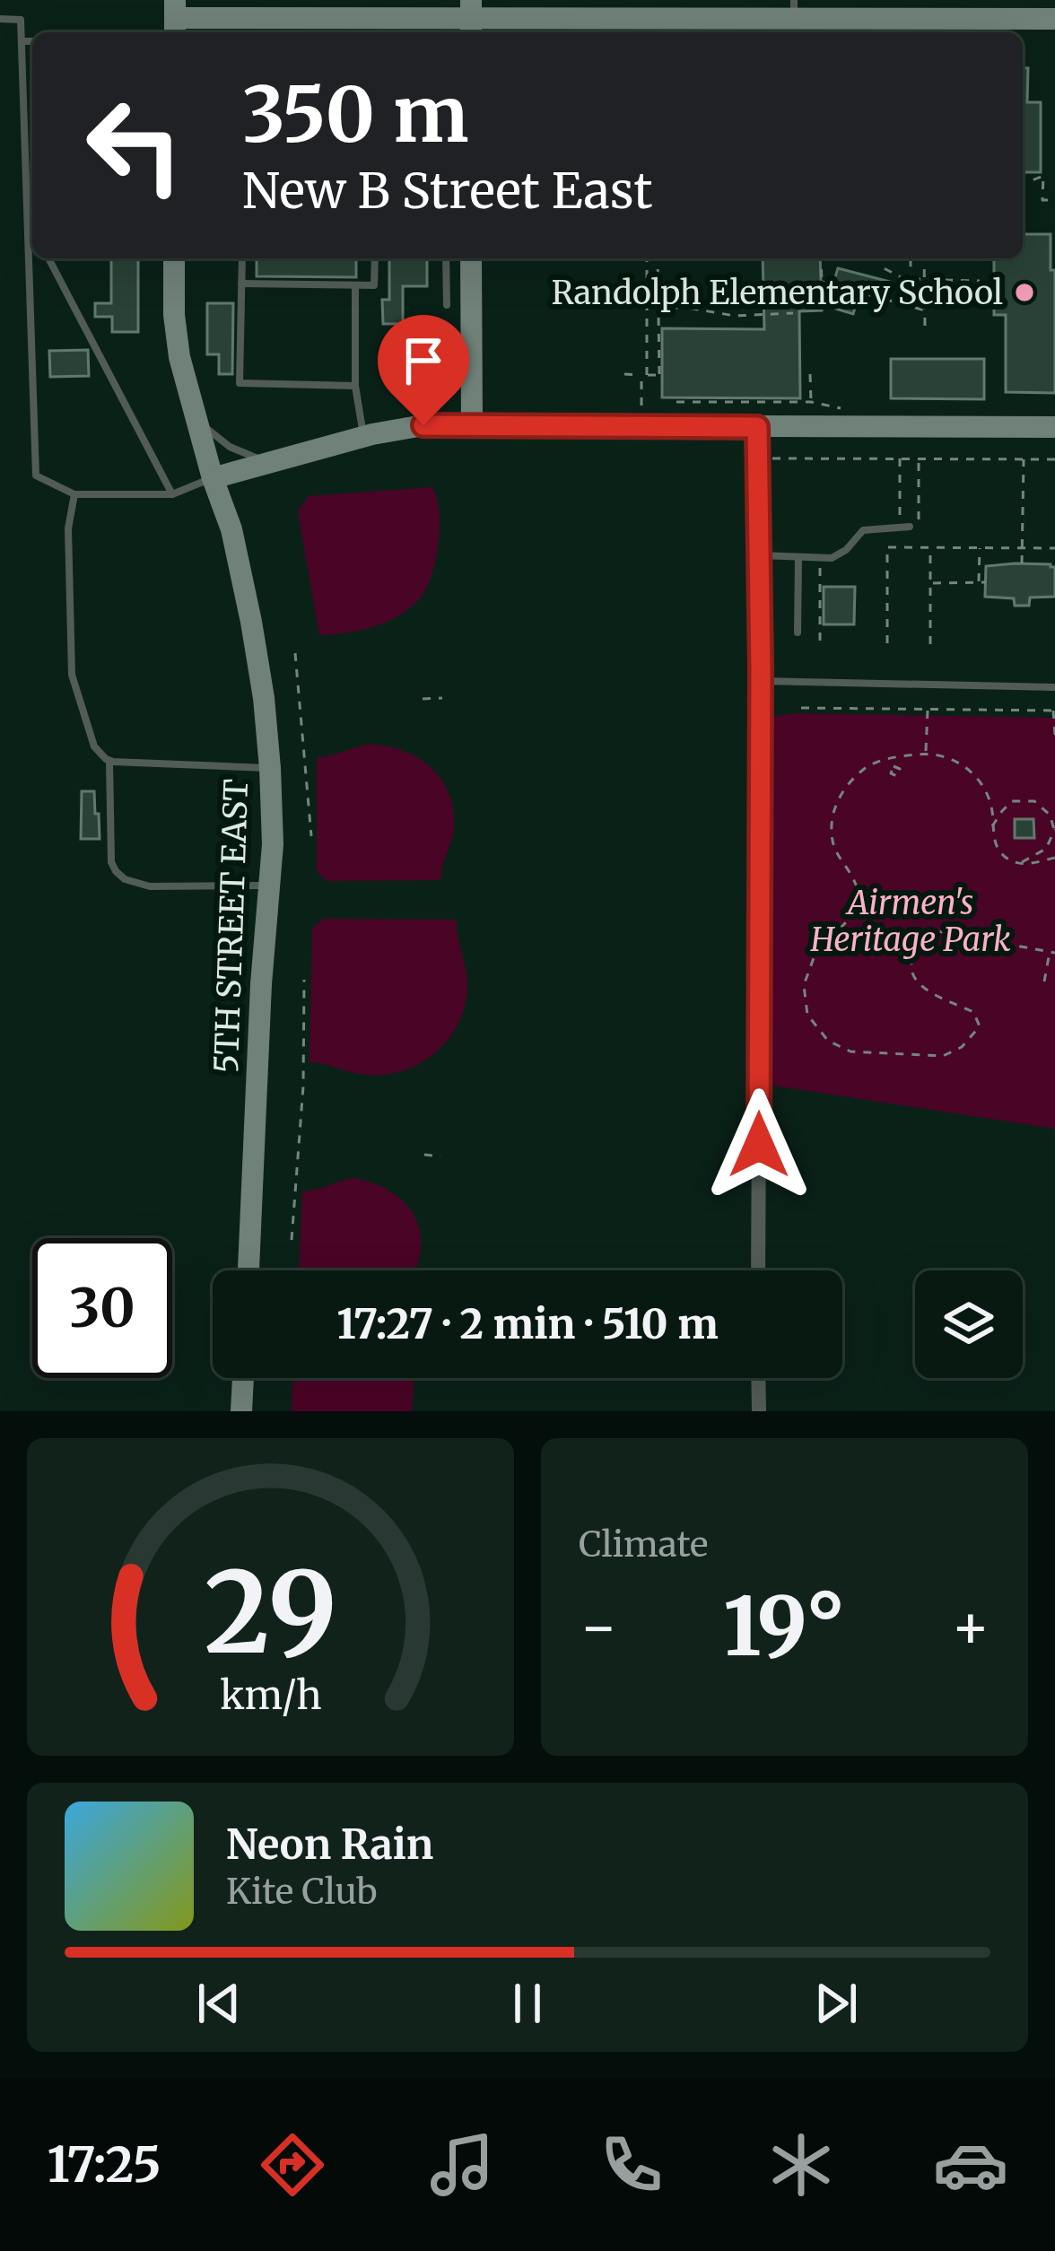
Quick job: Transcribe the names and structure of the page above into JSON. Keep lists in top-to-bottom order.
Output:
{
  "streets": {
    "street": ["5TH STREET EAST"]
  },
  "parks": ["Airmen's Heritage Park"],
  "places": ["Randolph Elementary School"],
  "page": {
    "turn": ["350 m", "New B Street East"],
    "limit": "30",
    "trip": "17:27 · 2 min · 510 m",
    "tile": "Climate",
    "heat": ["−", "19°", "+"],
    "song": ["Neon Rain", "Kite Club"],
    "tabs": "17:25",
    "gauge": ["29", "km/h"]
  }
}
